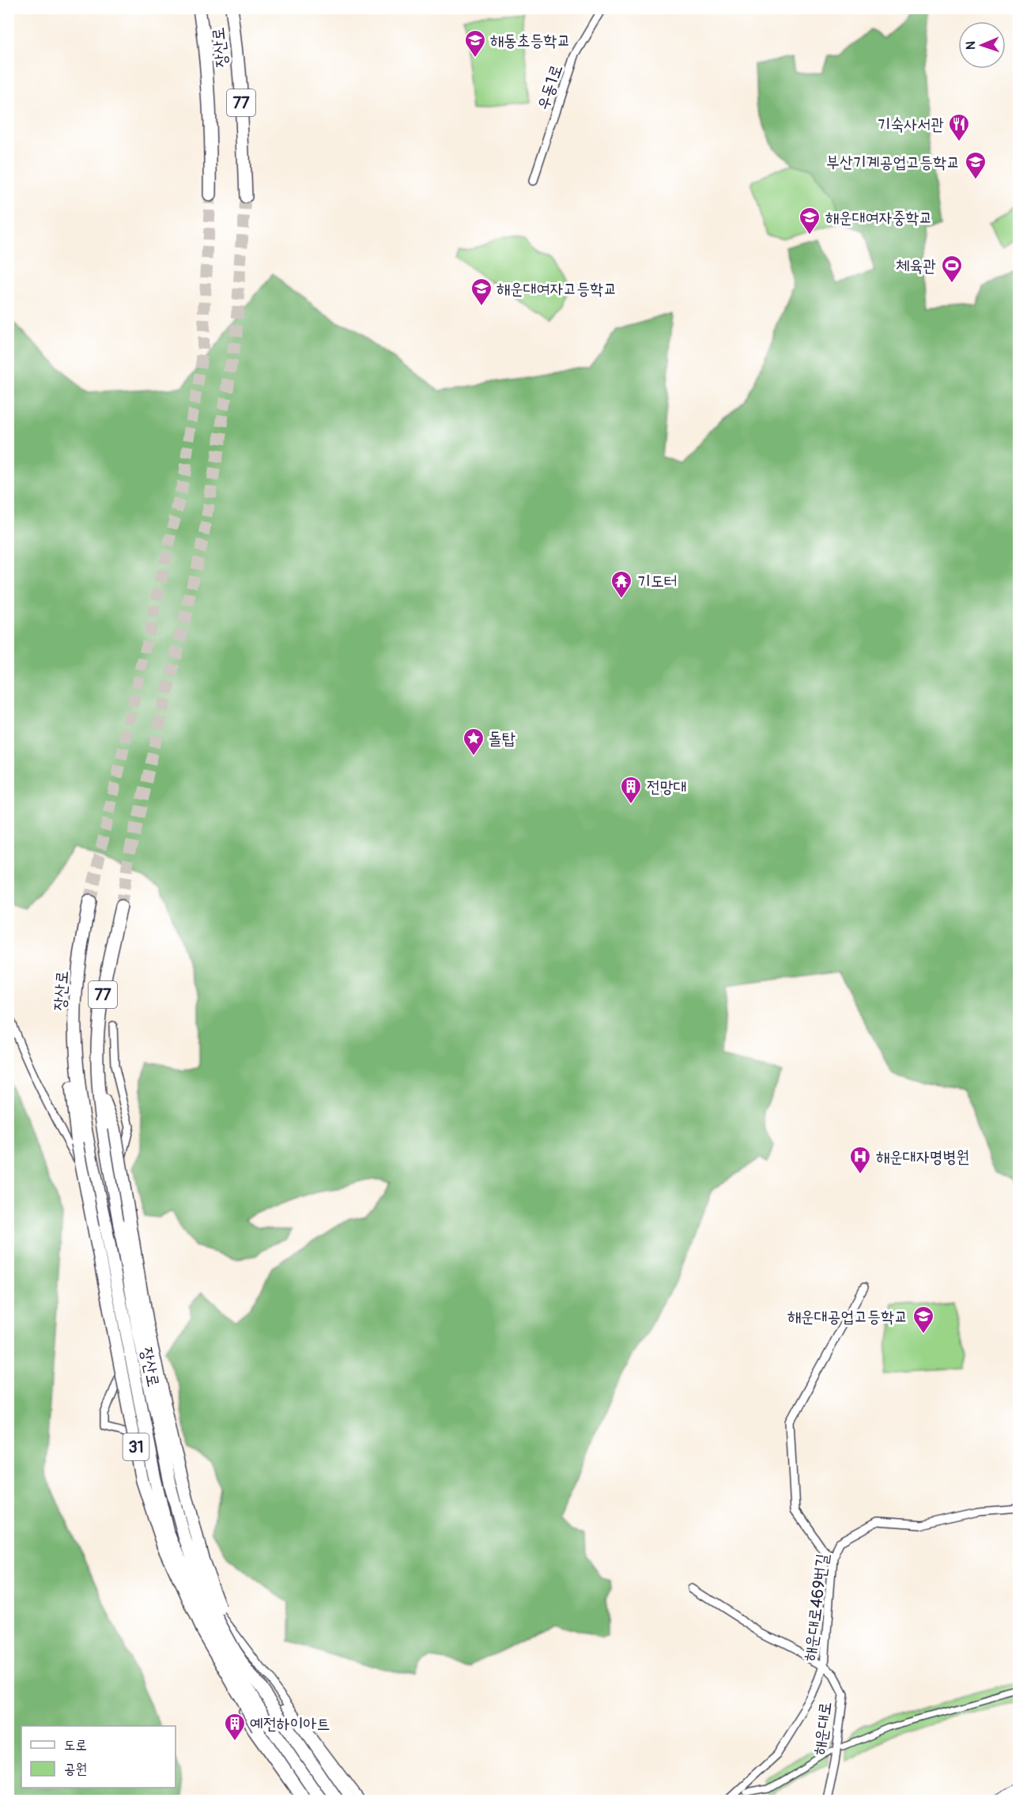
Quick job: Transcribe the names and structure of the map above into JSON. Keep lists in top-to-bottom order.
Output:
{
  "streets": {
    "highway": ["장산로", "77", "31"],
    "street": ["우동1로", "해운대로469번길", "해운대로"]
  },
  "crossings": [
    ["장산로", "31"],
    ["해운대로469번길", "해운대로"]
  ],
  "places": {
    "school or university": [
      "해동초등학교",
      "부산기계공업고등학교",
      "해운대여자중학교",
      "해운대여자고등학교",
      "해운대공업고등학교"
    ],
    "restaurant": ["기숙사서관"],
    "sports": ["체육관"],
    "temple": ["기도터"],
    "place": ["돌탑"],
    "building": ["전망대", "예전하이아트"],
    "hospital": ["해운대자명병원"]
  },
  "legend": ["도로", "공원"],
  "north": "left"
}
